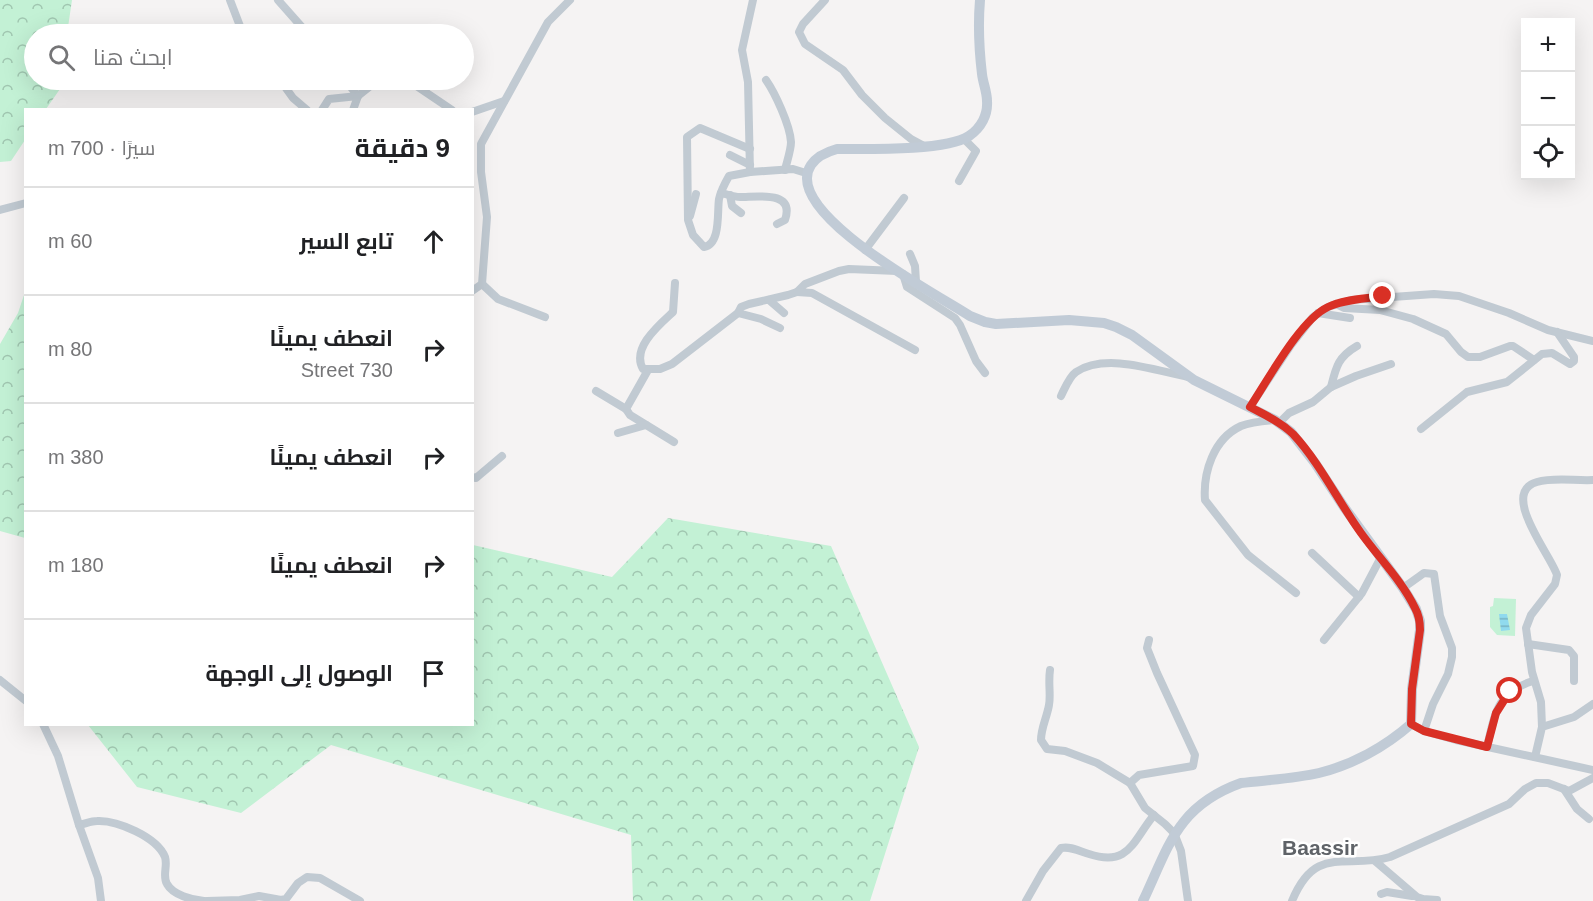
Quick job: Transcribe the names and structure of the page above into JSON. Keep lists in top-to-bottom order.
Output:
{
  "districts": ["Baassir"],
  "page": {
    "map_buttons": ["+", "−"],
    "search": "ابحث هنا",
    "heading": ["9 دقيقة", "سيرًا · 700 m"],
    "list": [
      ["تابع السير", "60 m"],
      ["انعطف يمينًا", "Street 730", "80 m"],
      ["انعطف يمينًا", "380 m"],
      ["انعطف يمينًا", "180 m"],
      "الوصول إلى الوجهة"
    ]
  }
}
